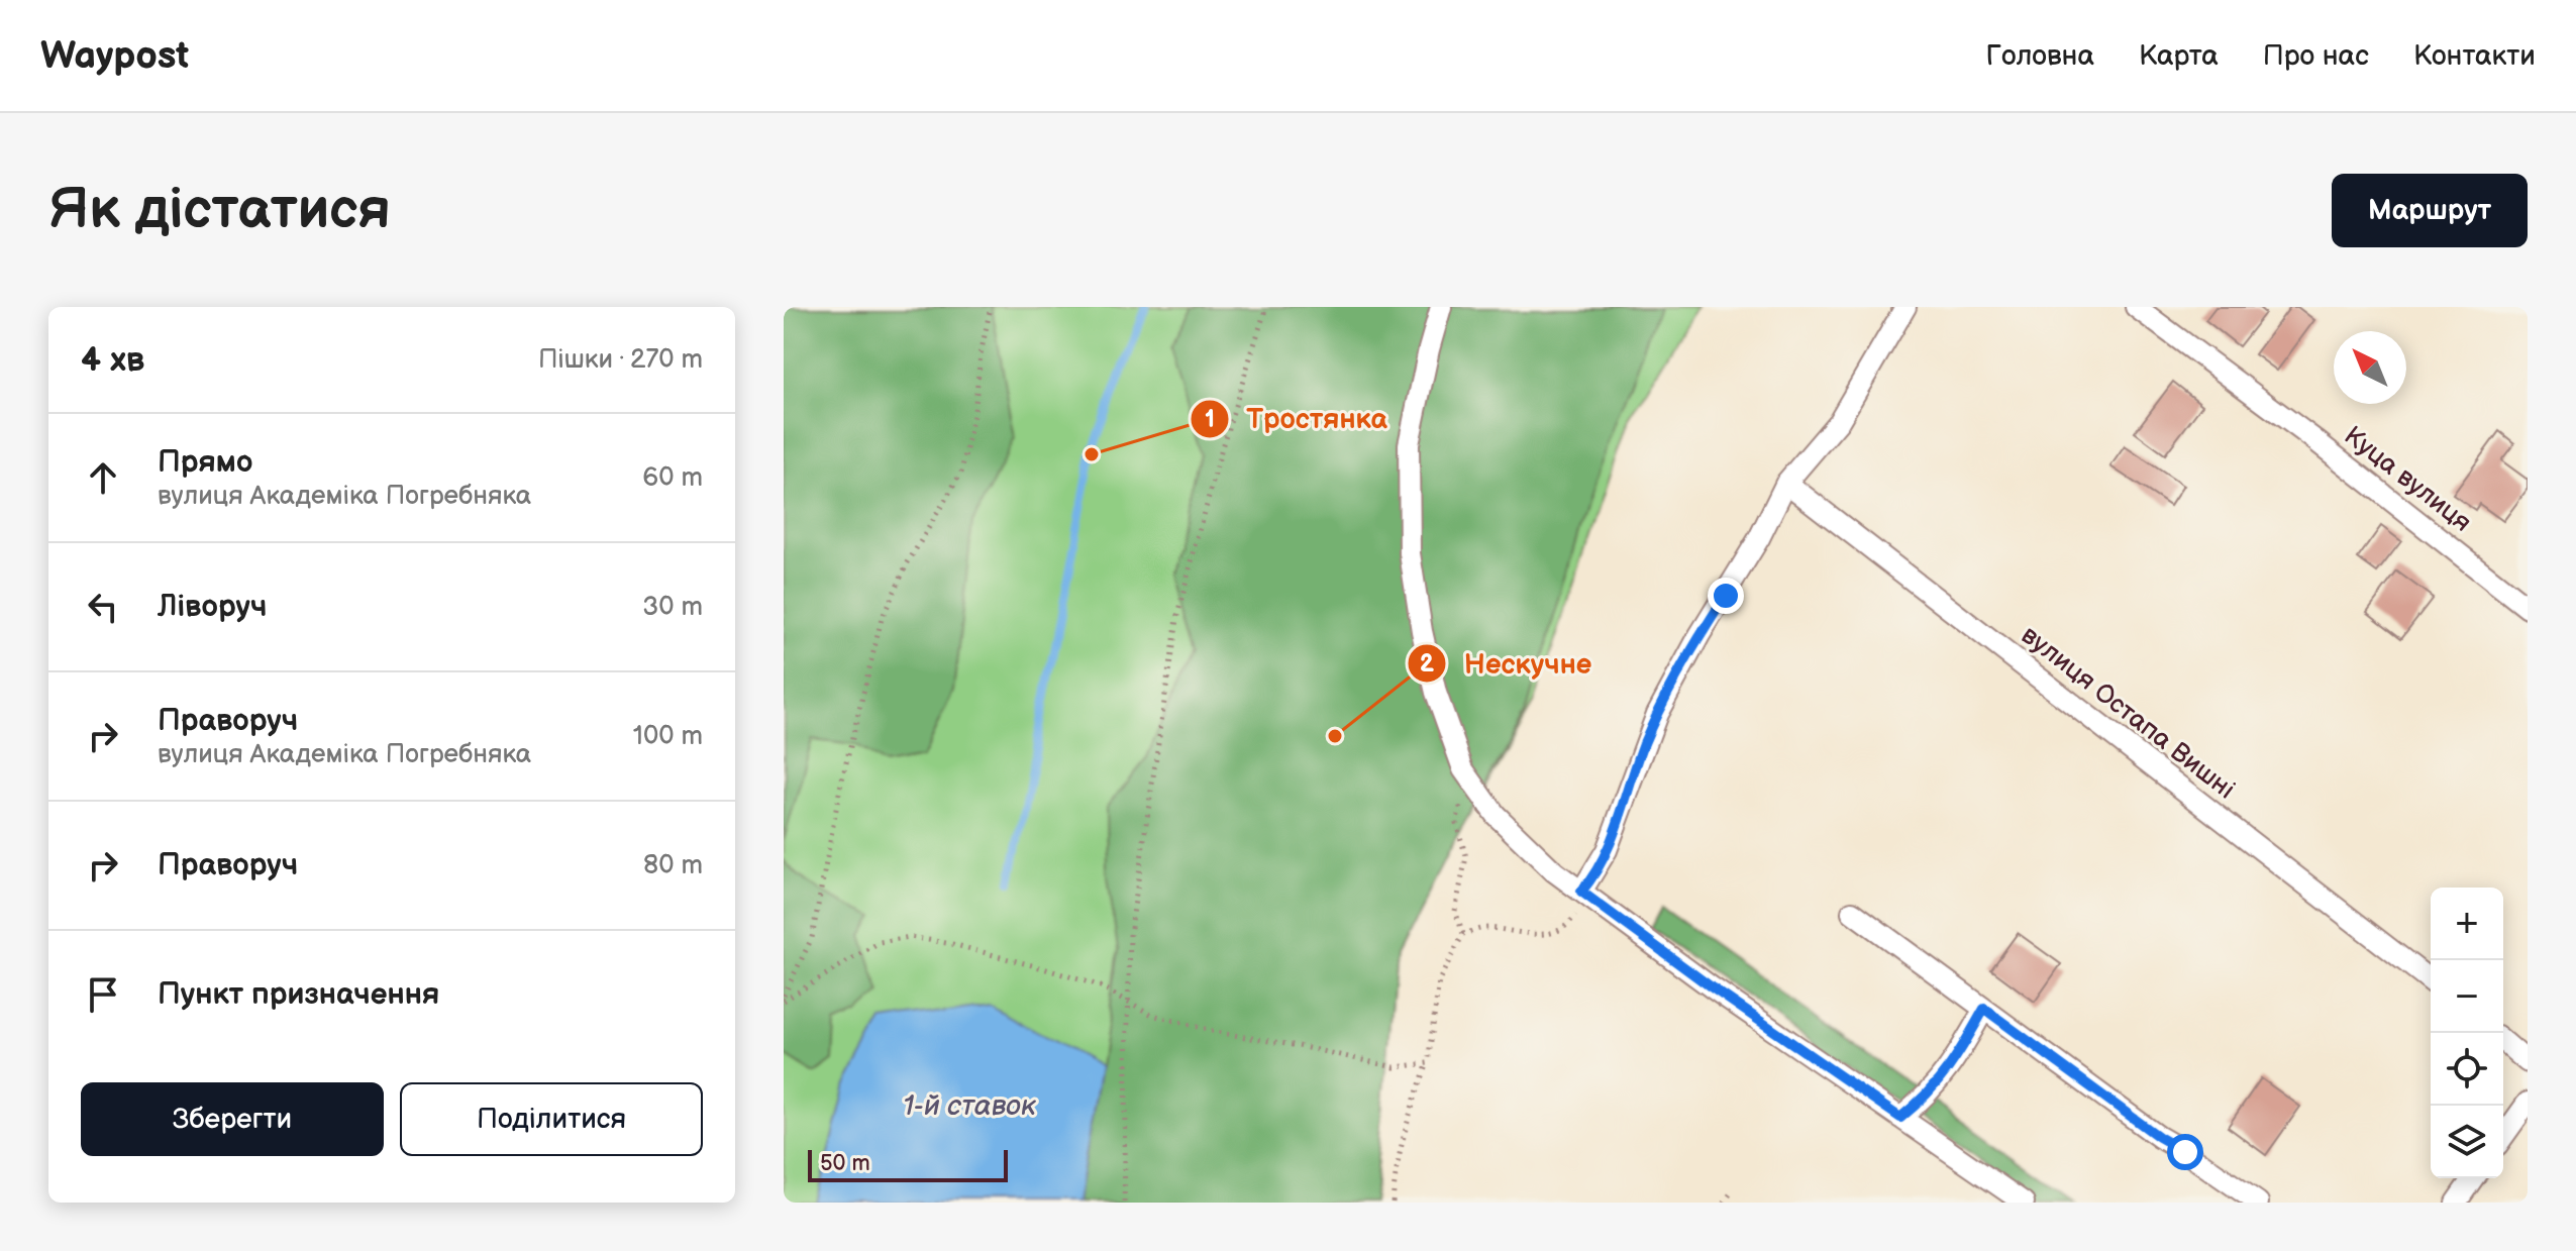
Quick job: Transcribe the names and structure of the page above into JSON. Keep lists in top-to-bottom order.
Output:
{
  "streets": {
    "street": ["Куца вулиця", "вулиця Остапа Вишні"]
  },
  "water": ["1-й ставок"],
  "places": ["Тростянка", "Нескучне"],
  "scale_bar": "50 m",
  "north": "top left",
  "page": {
    "header": "Waypost",
    "nav": [
      "Головна",
      "Карта",
      "Про нас",
      "Контакти"
    ],
    "buttons": [
      "Маршрут",
      ["Зберегти", "Поділитися"]
    ],
    "title": "Як дістатися",
    "heading": ["4 хв", "Пішки · 270 m"],
    "list": [
      ["Прямо", "вулиця Академіка Погребняка", "60 m"],
      ["Ліворуч", "30 m"],
      ["Праворуч", "вулиця Академіка Погребняка", "100 m"],
      ["Праворуч", "80 m"],
      "Пункт призначення"
    ],
    "map_buttons": ["+", "−"],
    "scale": "50 m"
  }
}
